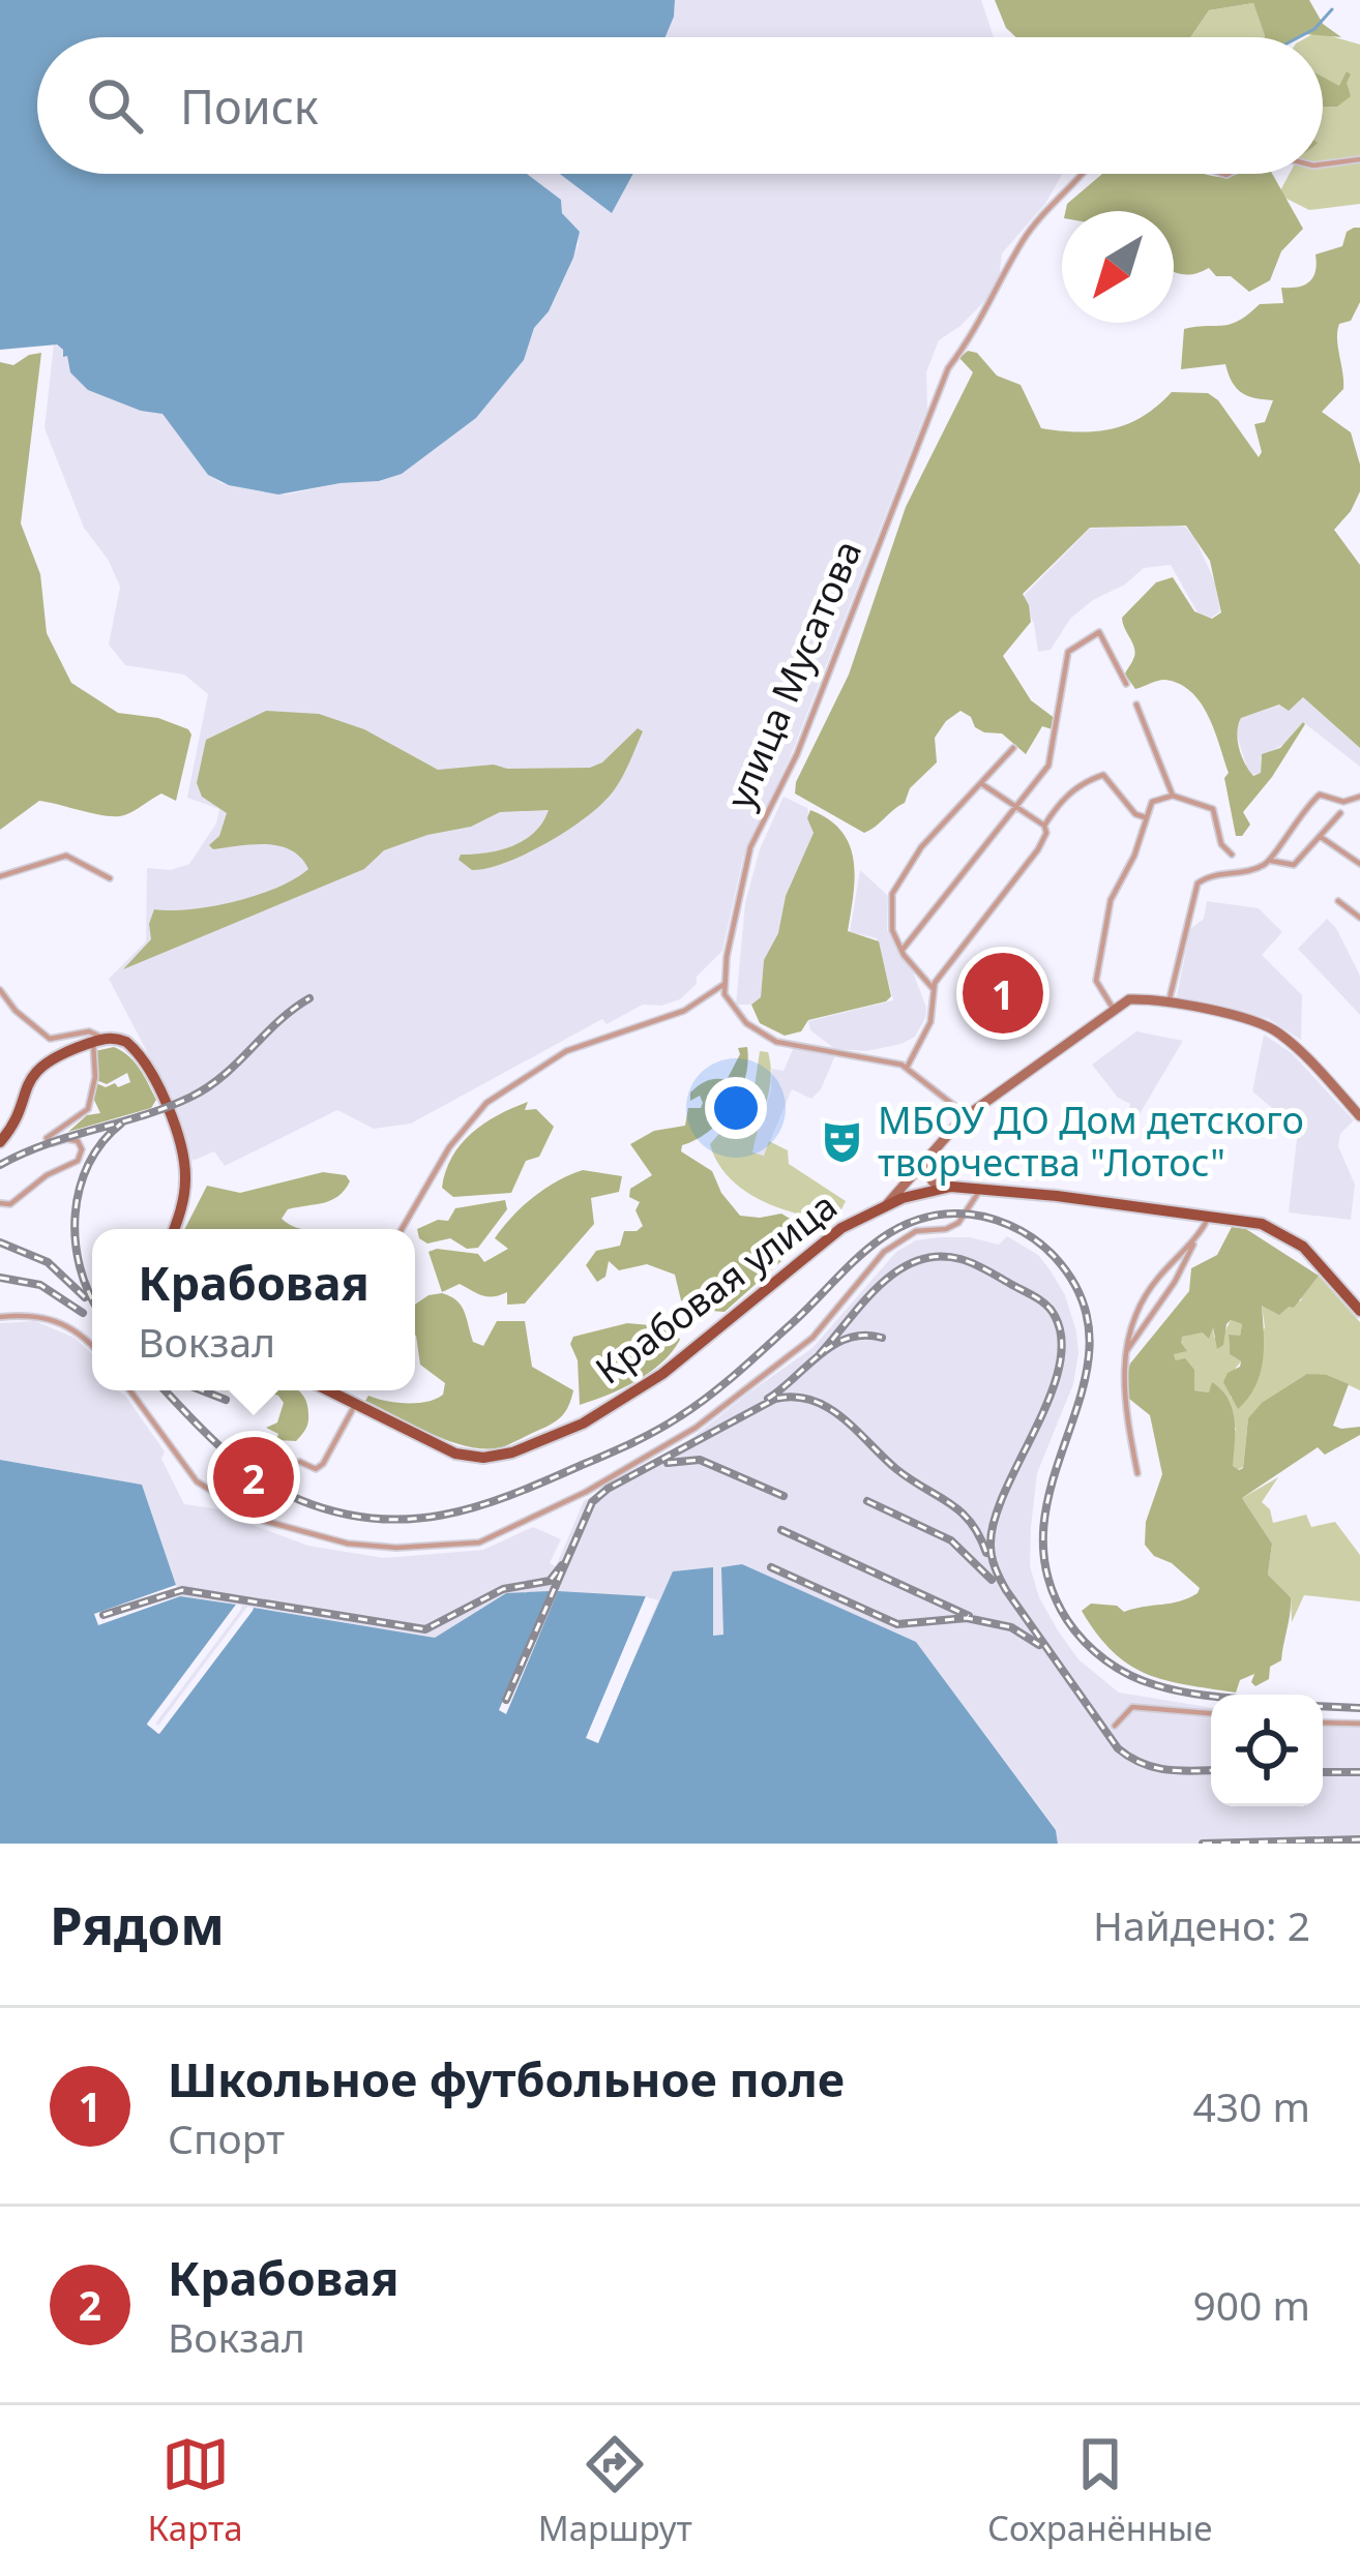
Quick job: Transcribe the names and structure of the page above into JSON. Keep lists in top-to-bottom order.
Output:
{
  "streets": {
    "main road": ["Крабовая улица"],
    "street": ["улица Мусатова"]
  },
  "places": {
    "theatre": ["МБОУ ДО Дом детского творчества \"Лотос\""]
  },
  "north": "bottom left",
  "page": {
    "search": "Поиск",
    "pins": ["1", "2"],
    "popup": ["Крабовая", "Вокзал"],
    "heading": ["Рядом", "Найдено: 2"],
    "list": [
      {
        "mark": "1",
        "name": "Школьное футбольное поле",
        "note": "Спорт",
        "value": "430 m"
      },
      {
        "mark": "2",
        "name": "Крабовая",
        "note": "Вокзал",
        "value": "900 m"
      }
    ],
    "nav": ["Карта", "Маршрут", "Сохранённые"]
  }
}
